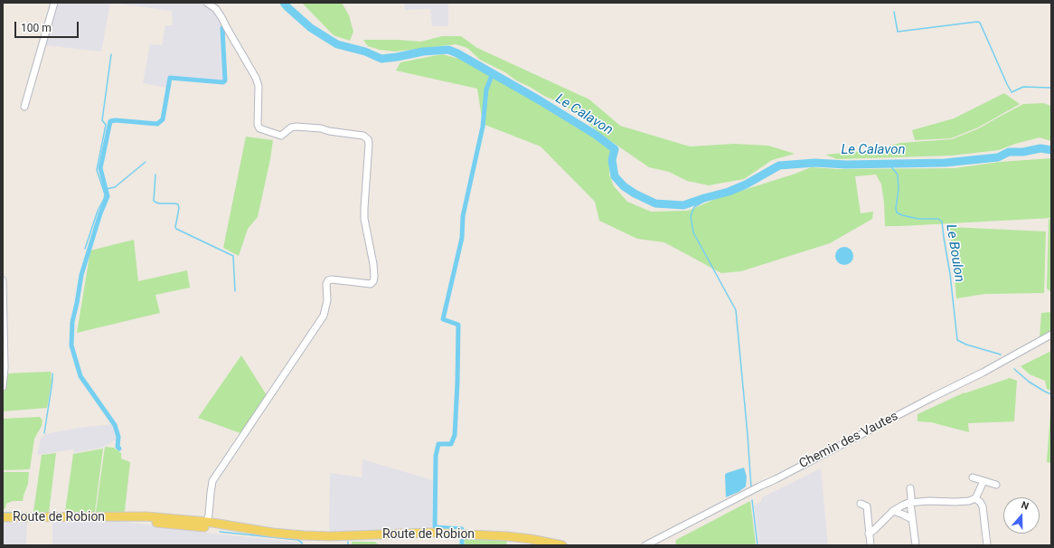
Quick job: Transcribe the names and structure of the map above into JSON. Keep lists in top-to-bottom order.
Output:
{
  "streets": {
    "main road": ["Route de Robion"],
    "street": ["Chemin des Vautes"]
  },
  "water": ["Le Calavon", "Le Boulon"],
  "scale_bar": "100 m",
  "north": "top"
}
